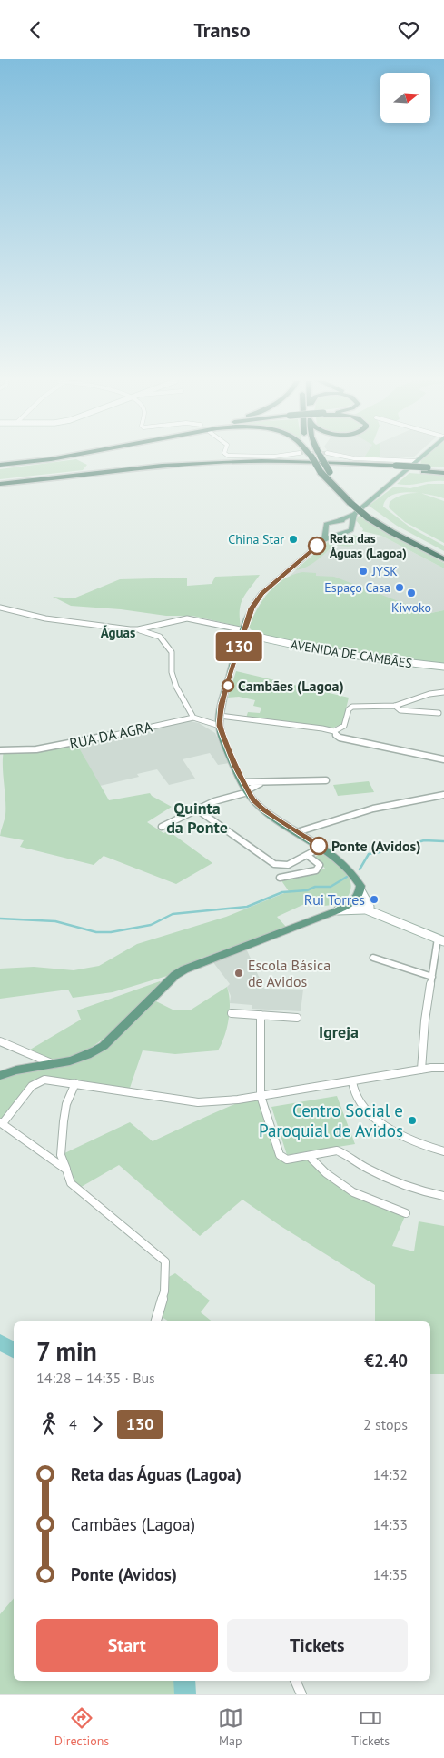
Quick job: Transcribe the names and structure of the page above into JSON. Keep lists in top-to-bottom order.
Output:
{
  "streets": {
    "street": ["AVENIDA DE CAMBÃES", "RUA DA AGRA"]
  },
  "districts": ["Águas", "Quinta da Ponte", "Igreja"],
  "places": [
    "China Star",
    "Reta das Águas (Lagoa)",
    "JYSK",
    "Espaço Casa",
    "Kiwoko",
    "Cambães (Lagoa)",
    "Ponte (Avidos)",
    "Rui Torres",
    "Escola Básica de Avidos",
    "Centro Social e Paroquial de Avidos"
  ],
  "lines": ["bus line 130"],
  "north": "right",
  "page": {
    "header": "Transo",
    "on_map": "130",
    "heading": ["7 min", "14:28 – 14:35 · Bus", "€2.40"],
    "legs": ["4", "130", "2 stops"],
    "list": [
      {
        "name": "Reta das Águas (Lagoa)",
        "value": "14:32"
      },
      {
        "name": "Cambães (Lagoa)",
        "value": "14:33"
      },
      {
        "name": "Ponte (Avidos)",
        "value": "14:35"
      }
    ],
    "buttons": ["Start", "Tickets"],
    "tabs": ["Directions", "Map", "Tickets"]
  }
}
